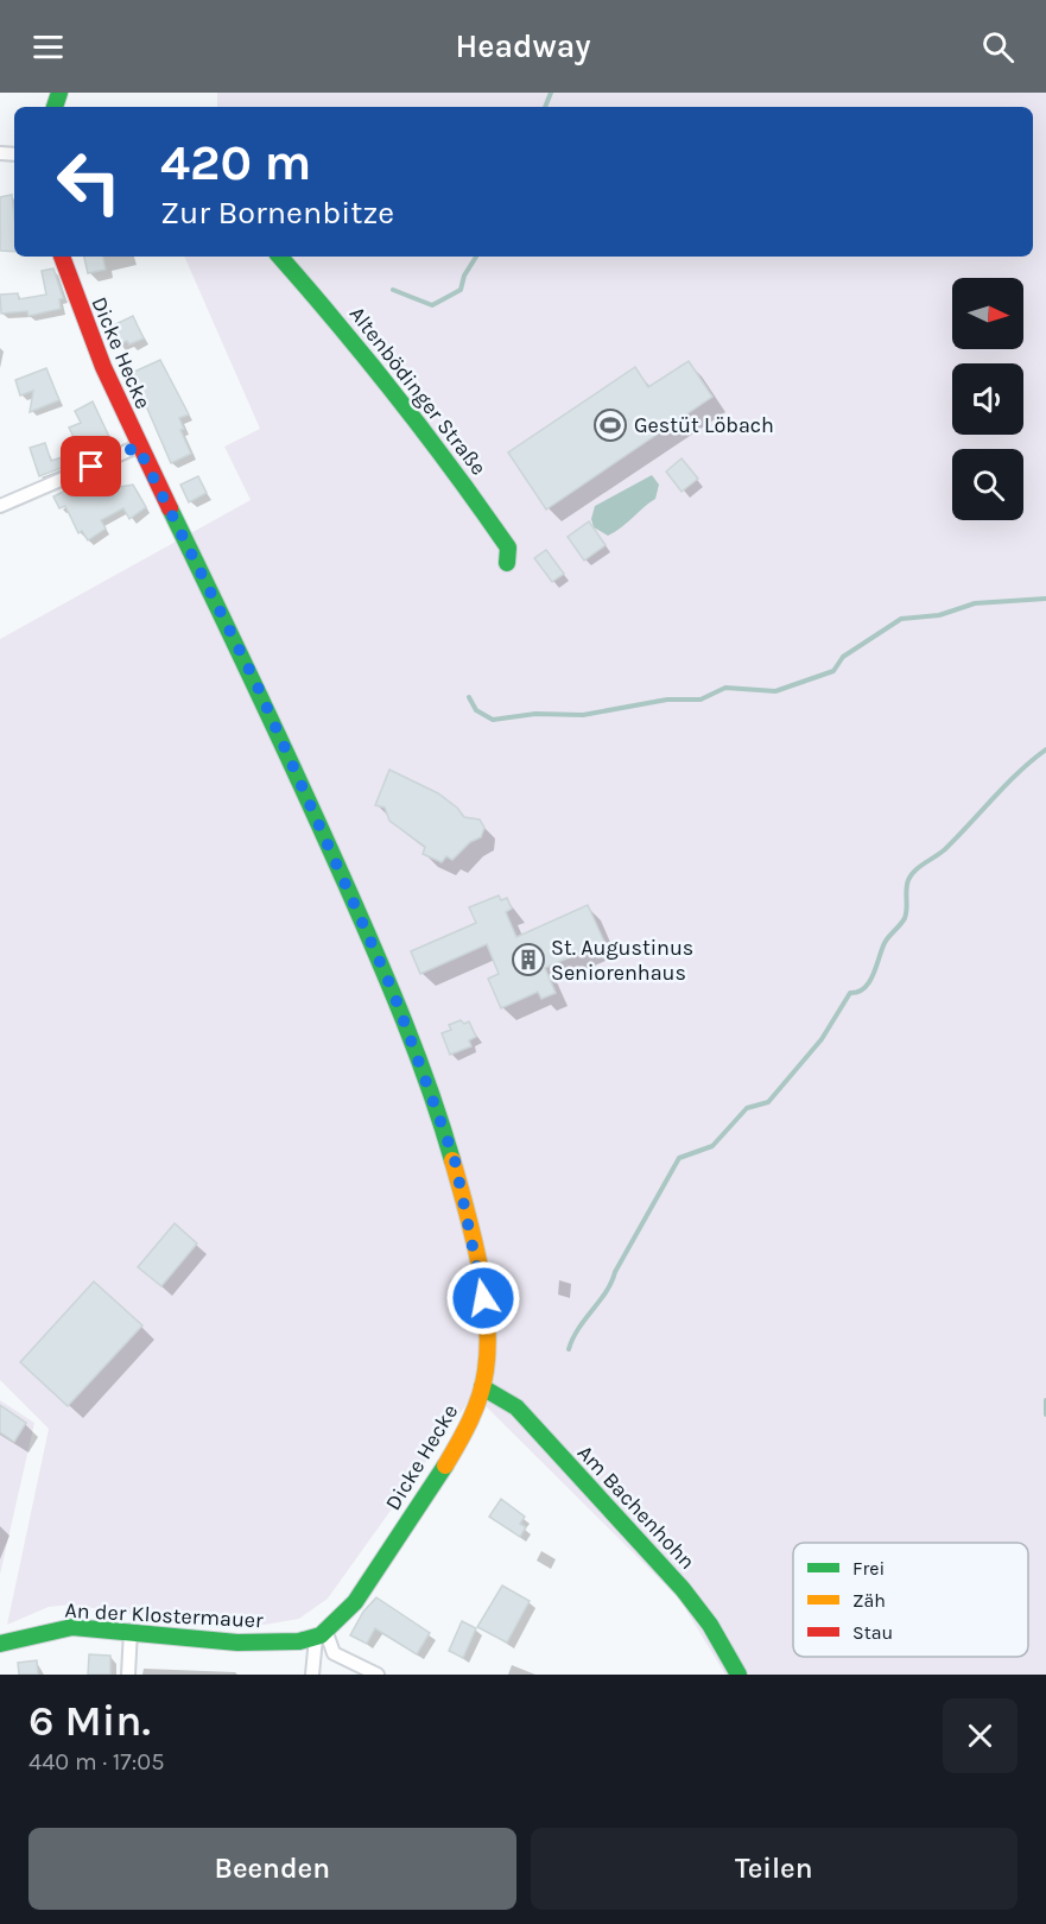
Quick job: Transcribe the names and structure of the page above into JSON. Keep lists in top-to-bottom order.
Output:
{
  "streets": {
    "street": [
      "Dicke Hecke",
      "Altenbödinger Straße",
      "Am Bachenhohn",
      "An der Klostermauer"
    ]
  },
  "crossings": [
    ["Dicke Hecke", "Am Bachenhohn"],
    ["Dicke Hecke", "An der Klostermauer"]
  ],
  "places": {
    "sports": ["Gestüt Löbach"],
    "building": ["St. Augustinus Seniorenhaus"]
  },
  "legend": ["Frei", "Zäh", "Stau"],
  "north": "right",
  "page": {
    "header": "Headway",
    "turn": ["420 m", "Zur Bornenbitze"],
    "heading": ["6 Min.", "440 m · 17:05"],
    "buttons": ["Beenden", "Teilen"]
  }
}
